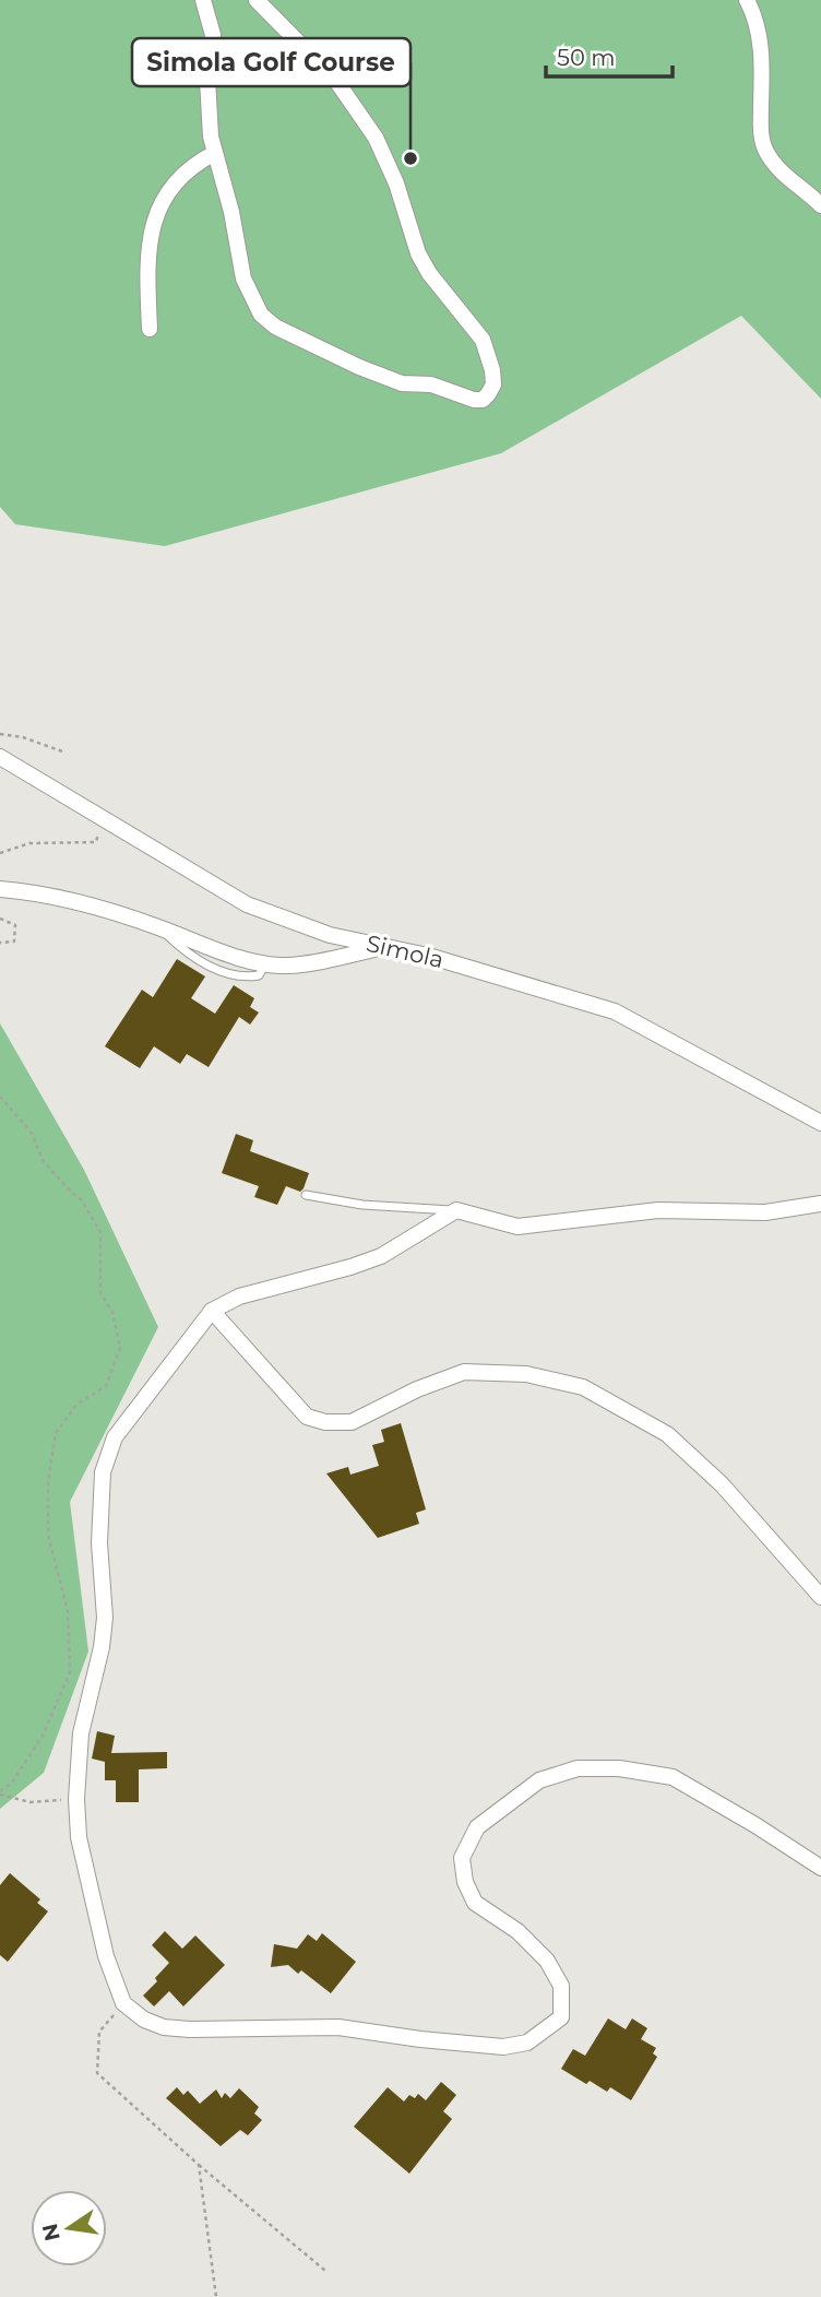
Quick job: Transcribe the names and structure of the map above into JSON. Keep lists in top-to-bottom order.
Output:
{
  "streets": {
    "street": ["Simola"]
  },
  "places": ["Simola Golf Course"],
  "scale_bar": "50 m",
  "north": "left"
}
